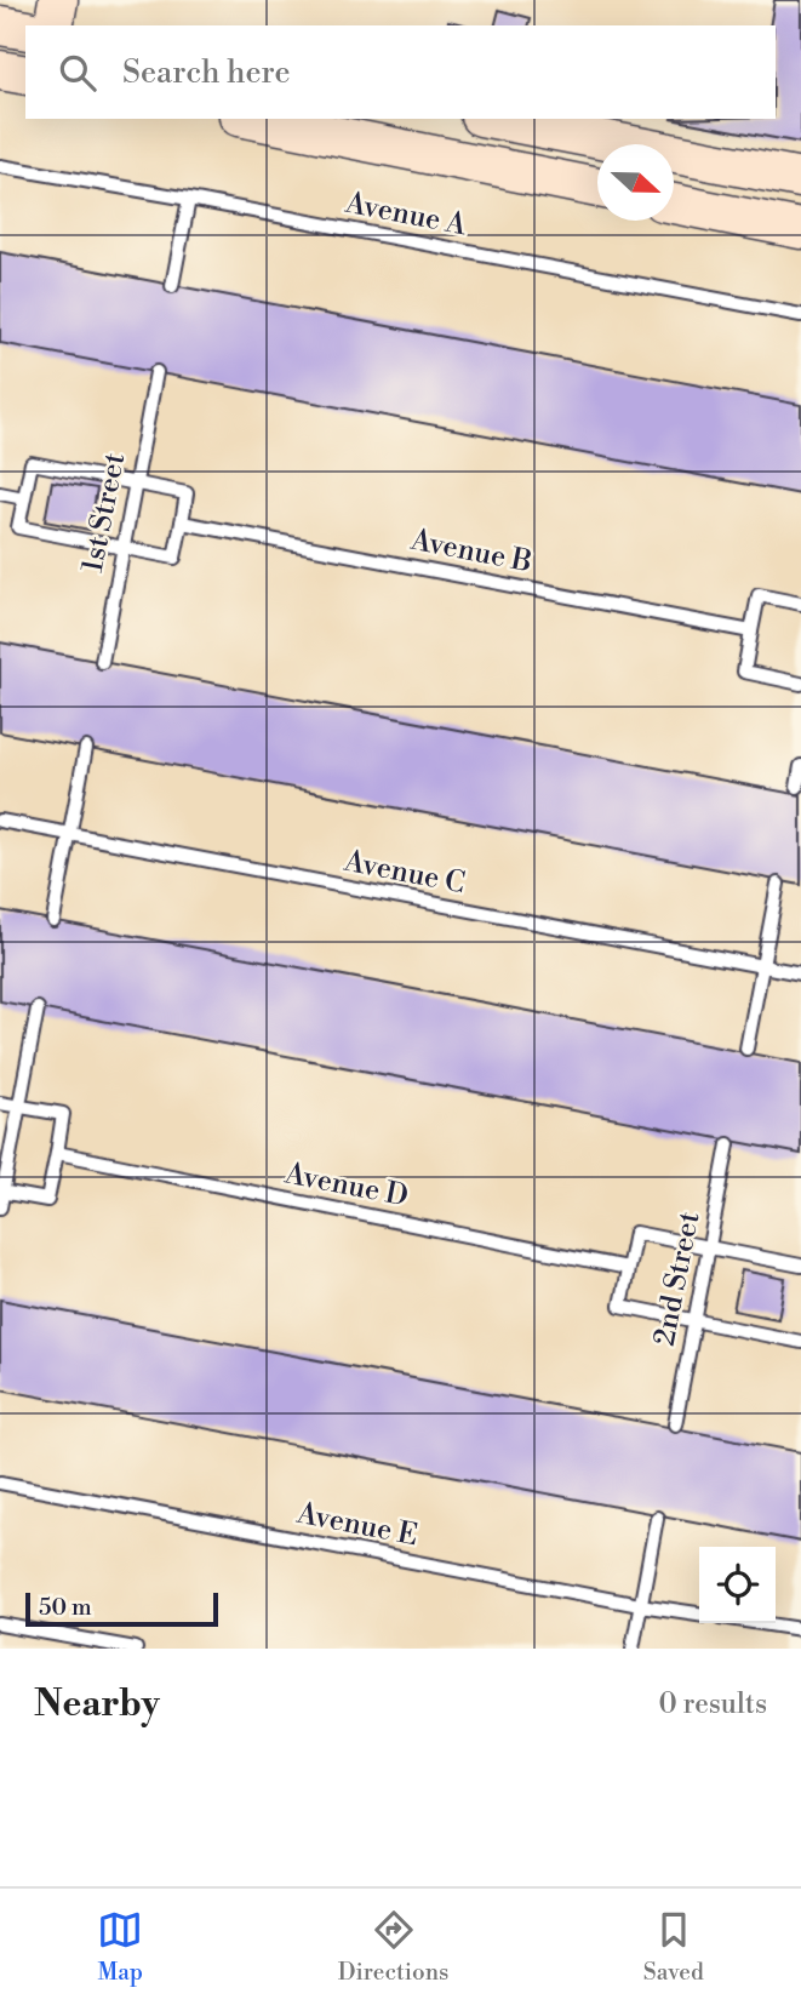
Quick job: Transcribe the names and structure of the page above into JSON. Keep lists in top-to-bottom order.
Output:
{
  "streets": {
    "lane": [
      "Avenue A",
      "1st Street",
      "Avenue B",
      "Avenue C",
      "Avenue D",
      "2nd Street",
      "Avenue E"
    ]
  },
  "scale_bar": "50 m",
  "north": "right",
  "page": {
    "search": "Search here",
    "scale": "50 m",
    "heading": ["Nearby", "0 results"],
    "nav": ["Map", "Directions", "Saved"]
  }
}
